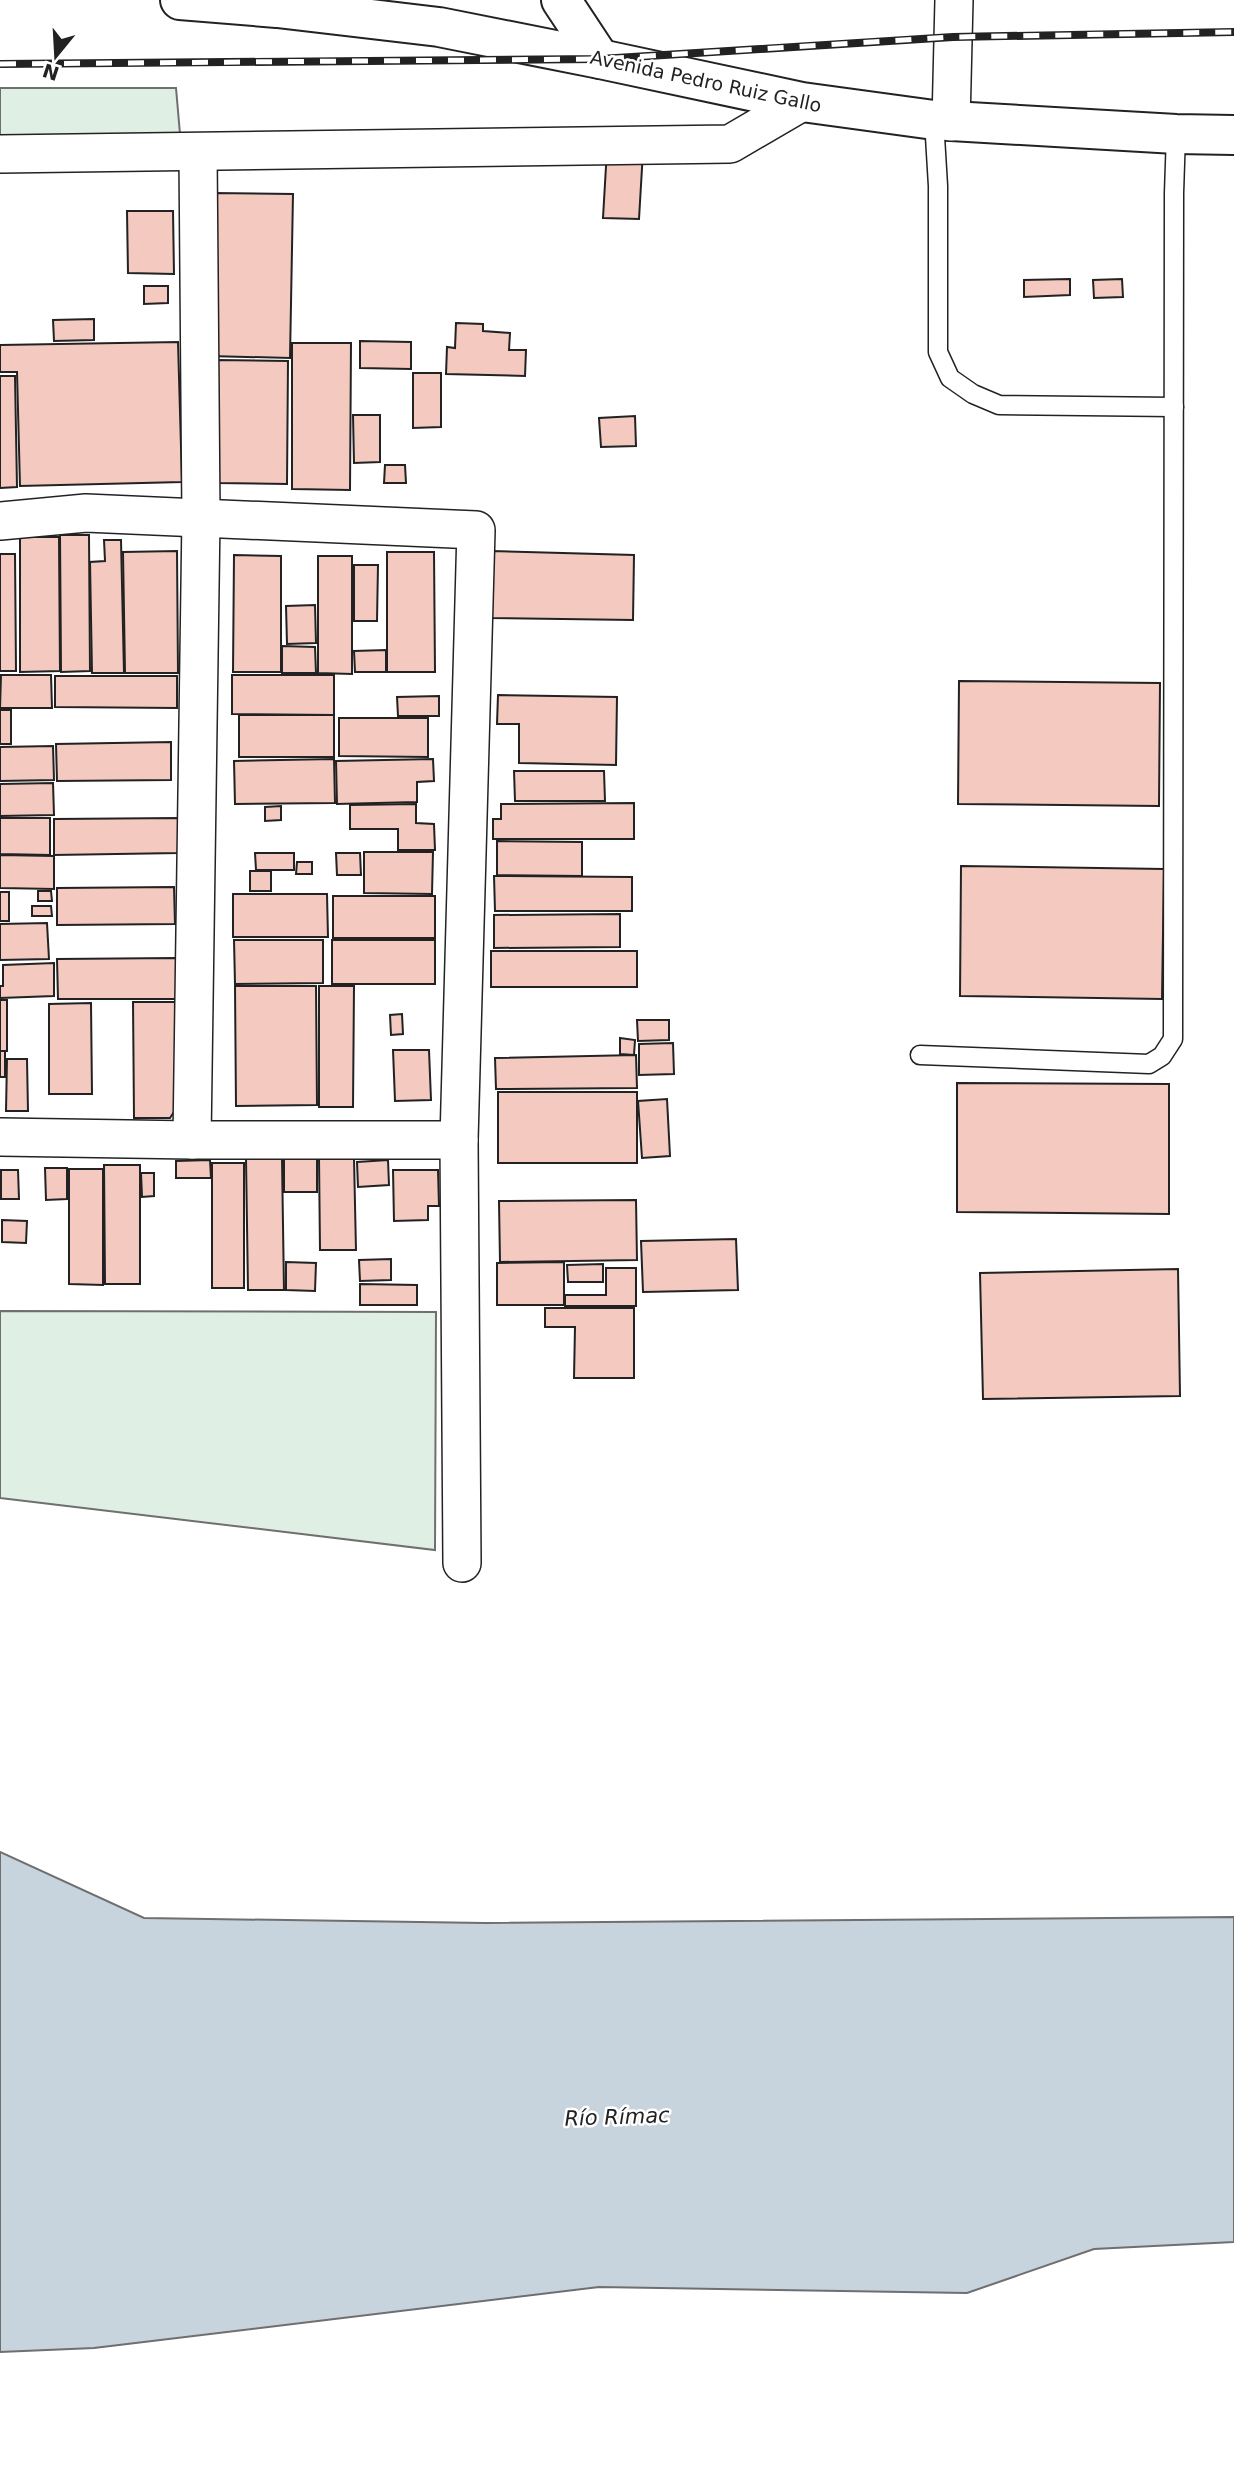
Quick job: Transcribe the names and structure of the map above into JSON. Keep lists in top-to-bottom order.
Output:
{
  "streets": {
    "main road": ["Avenida Pedro Ruiz Gallo"]
  },
  "water": ["Río Rímac"],
  "north": "bottom"
}
